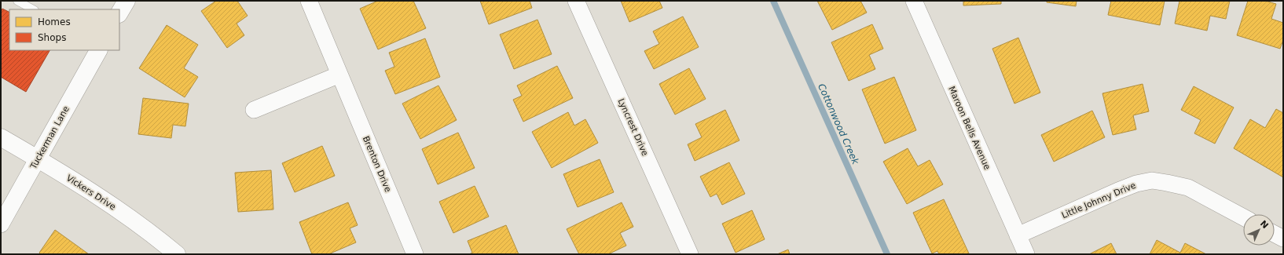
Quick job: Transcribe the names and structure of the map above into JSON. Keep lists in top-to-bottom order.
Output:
{
  "streets": {
    "main road": ["Tuckerman Lane", "Vickers Drive"],
    "street": [
      "Lyncrest Drive",
      "Maroon Bells Avenue",
      "Brenton Drive",
      "Little Johnny Drive"
    ]
  },
  "crossings": [
    ["Maroon Bells Avenue", "Little Johnny Drive"],
    ["Tuckerman Lane", "Vickers Drive"]
  ],
  "water": ["Cottonwood Creek"],
  "legend": ["Homes", "Shops"],
  "north": "top right"
}
